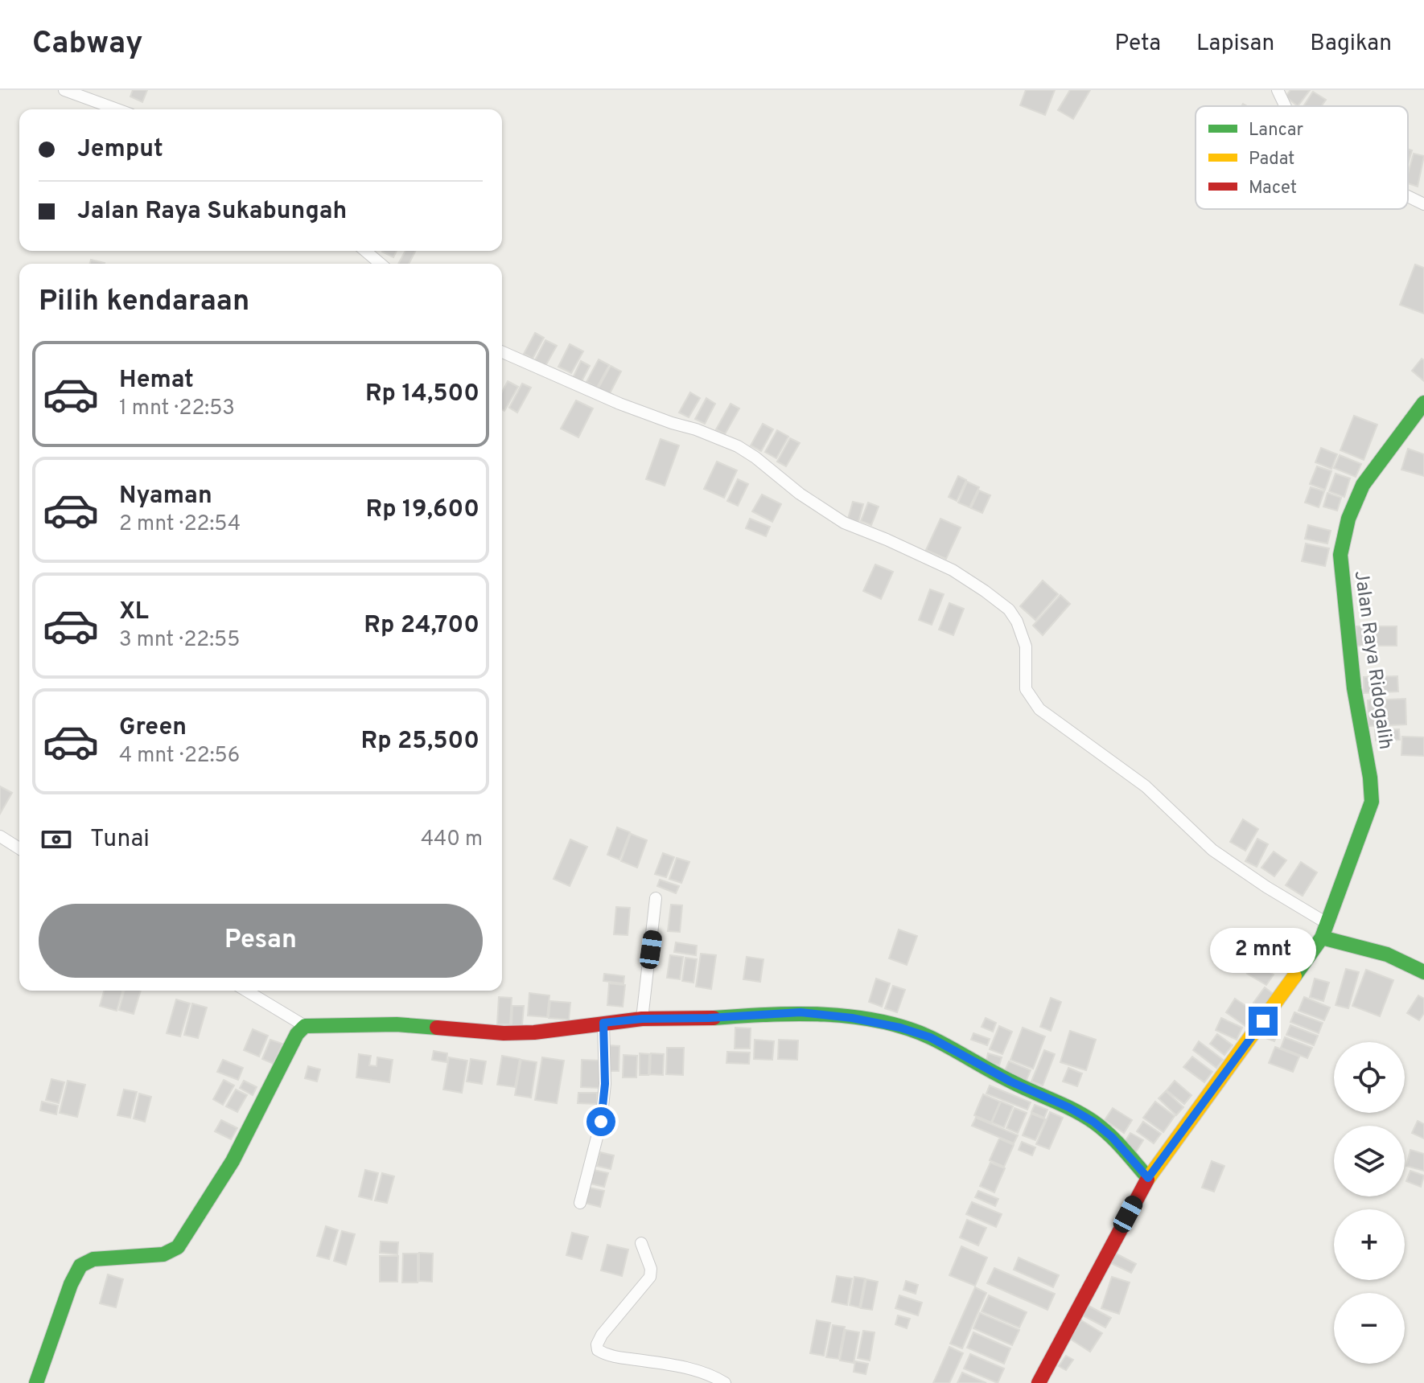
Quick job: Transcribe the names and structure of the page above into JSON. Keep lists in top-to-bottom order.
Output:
{
  "streets": {
    "street": ["Jalan Raya Ridogalih"]
  },
  "legend": ["Lancar", "Padat", "Macet"],
  "page": {
    "header": "Cabway",
    "nav": ["Peta", "Lapisan", "Bagikan"],
    "banner": ["Jemput", "Jalan Raya Sukabungah"],
    "heading": "Pilih kendaraan",
    "list": [
      {
        "name": "Hemat",
        "note": "1 mnt · 22:53",
        "value": "Rp 14,500"
      },
      {
        "name": "Nyaman",
        "note": "2 mnt · 22:54",
        "value": "Rp 19,600"
      },
      {
        "name": "XL",
        "note": "3 mnt · 22:55",
        "value": "Rp 24,700"
      },
      {
        "name": "Green",
        "note": "4 mnt · 22:56",
        "value": "Rp 25,500"
      }
    ],
    "pay": ["Tunai", "440 m"],
    "buttons": "Pesan",
    "bubble": "2 mnt",
    "map_buttons": ["+", "−"]
  }
}
